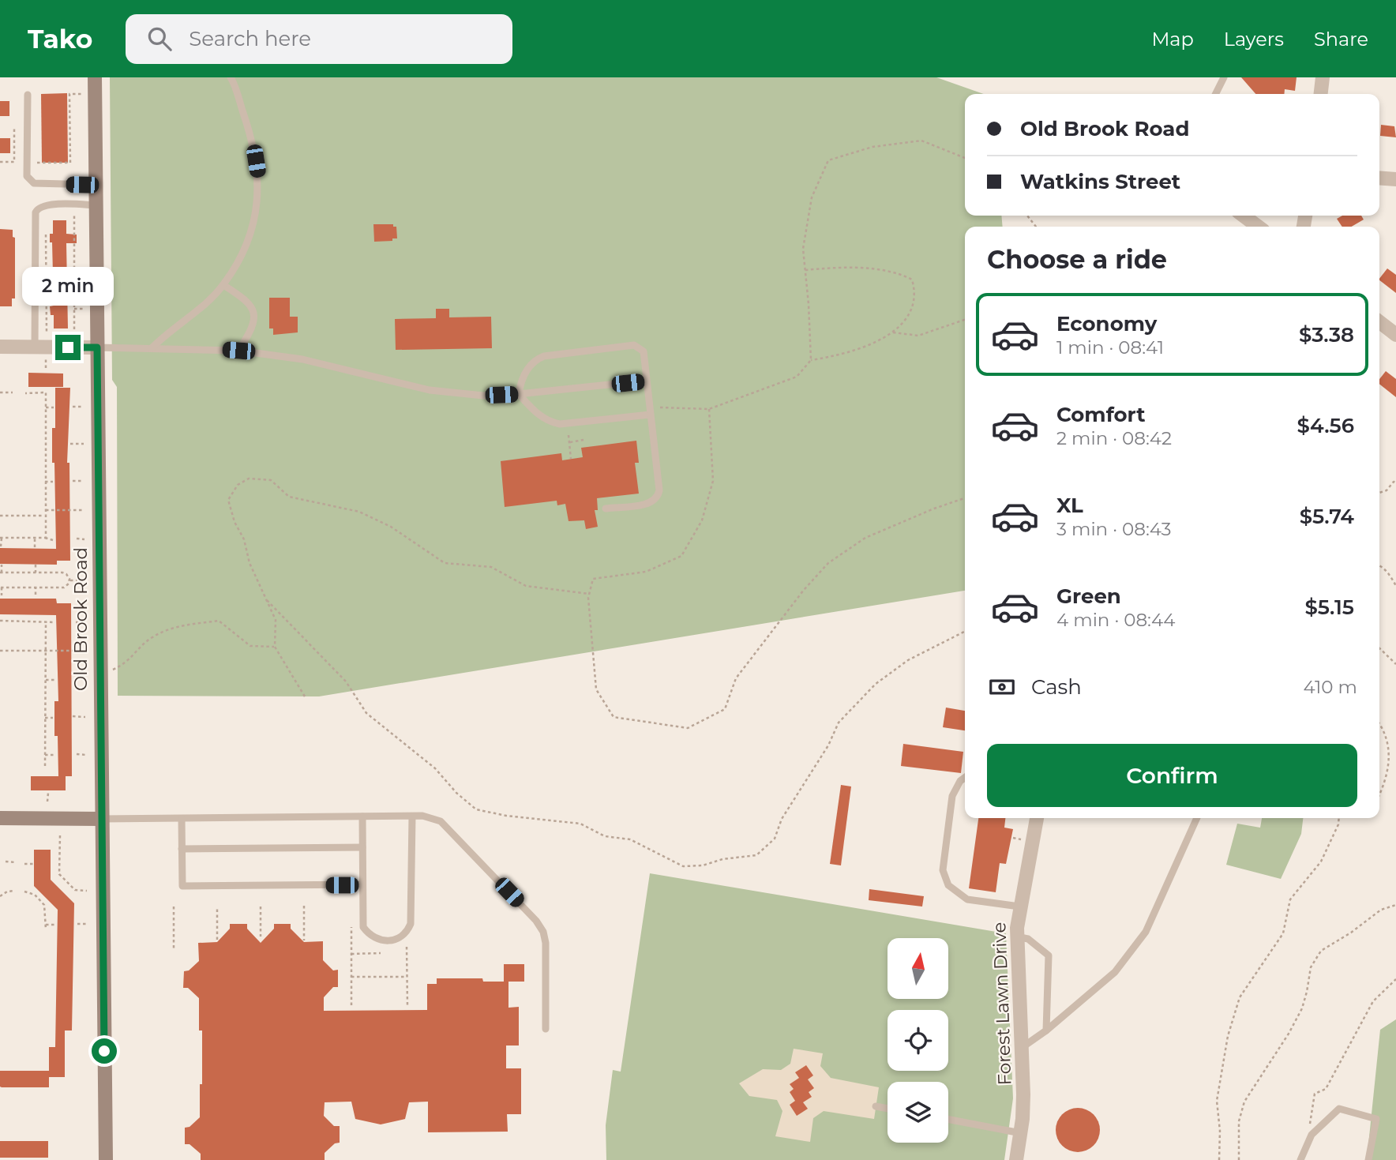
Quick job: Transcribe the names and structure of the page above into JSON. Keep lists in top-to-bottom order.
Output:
{
  "streets": {
    "street": ["Old Brook Road", "Forest Lawn Drive"]
  },
  "north": "top",
  "page": {
    "header": "Tako",
    "search": "Search here",
    "nav": ["Map", "Layers", "Share"],
    "banner": ["Old Brook Road", "Watkins Street"],
    "heading": "Choose a ride",
    "bubble": "2 min",
    "list": [
      {
        "name": "Economy",
        "note": "1 min · 08:41",
        "value": "$3.38"
      },
      {
        "name": "Comfort",
        "note": "2 min · 08:42",
        "value": "$4.56"
      },
      {
        "name": "XL",
        "note": "3 min · 08:43",
        "value": "$5.74"
      },
      {
        "name": "Green",
        "note": "4 min · 08:44",
        "value": "$5.15"
      }
    ],
    "pay": ["Cash", "410 m"],
    "buttons": "Confirm"
  }
}
